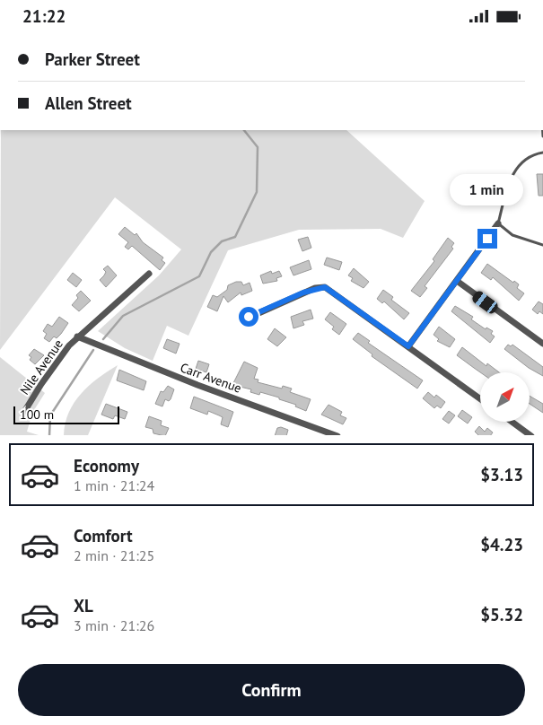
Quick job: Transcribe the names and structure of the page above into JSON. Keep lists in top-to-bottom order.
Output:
{
  "streets": {
    "street": ["Nile Avenue", "Carr Avenue"]
  },
  "crossings": [
    ["Nile Avenue", "Carr Avenue"]
  ],
  "scale_bar": "100 m",
  "north": "top right",
  "page": {
    "status": "21:22",
    "banner": ["Parker Street", "Allen Street"],
    "bubble": "1 min",
    "scale": "100 m",
    "list": [
      {
        "name": "Economy",
        "note": "1 min · 21:24",
        "value": "$3.13"
      },
      {
        "name": "Comfort",
        "note": "2 min · 21:25",
        "value": "$4.23"
      },
      {
        "name": "XL",
        "note": "3 min · 21:26",
        "value": "$5.32"
      }
    ],
    "buttons": "Confirm"
  }
}
